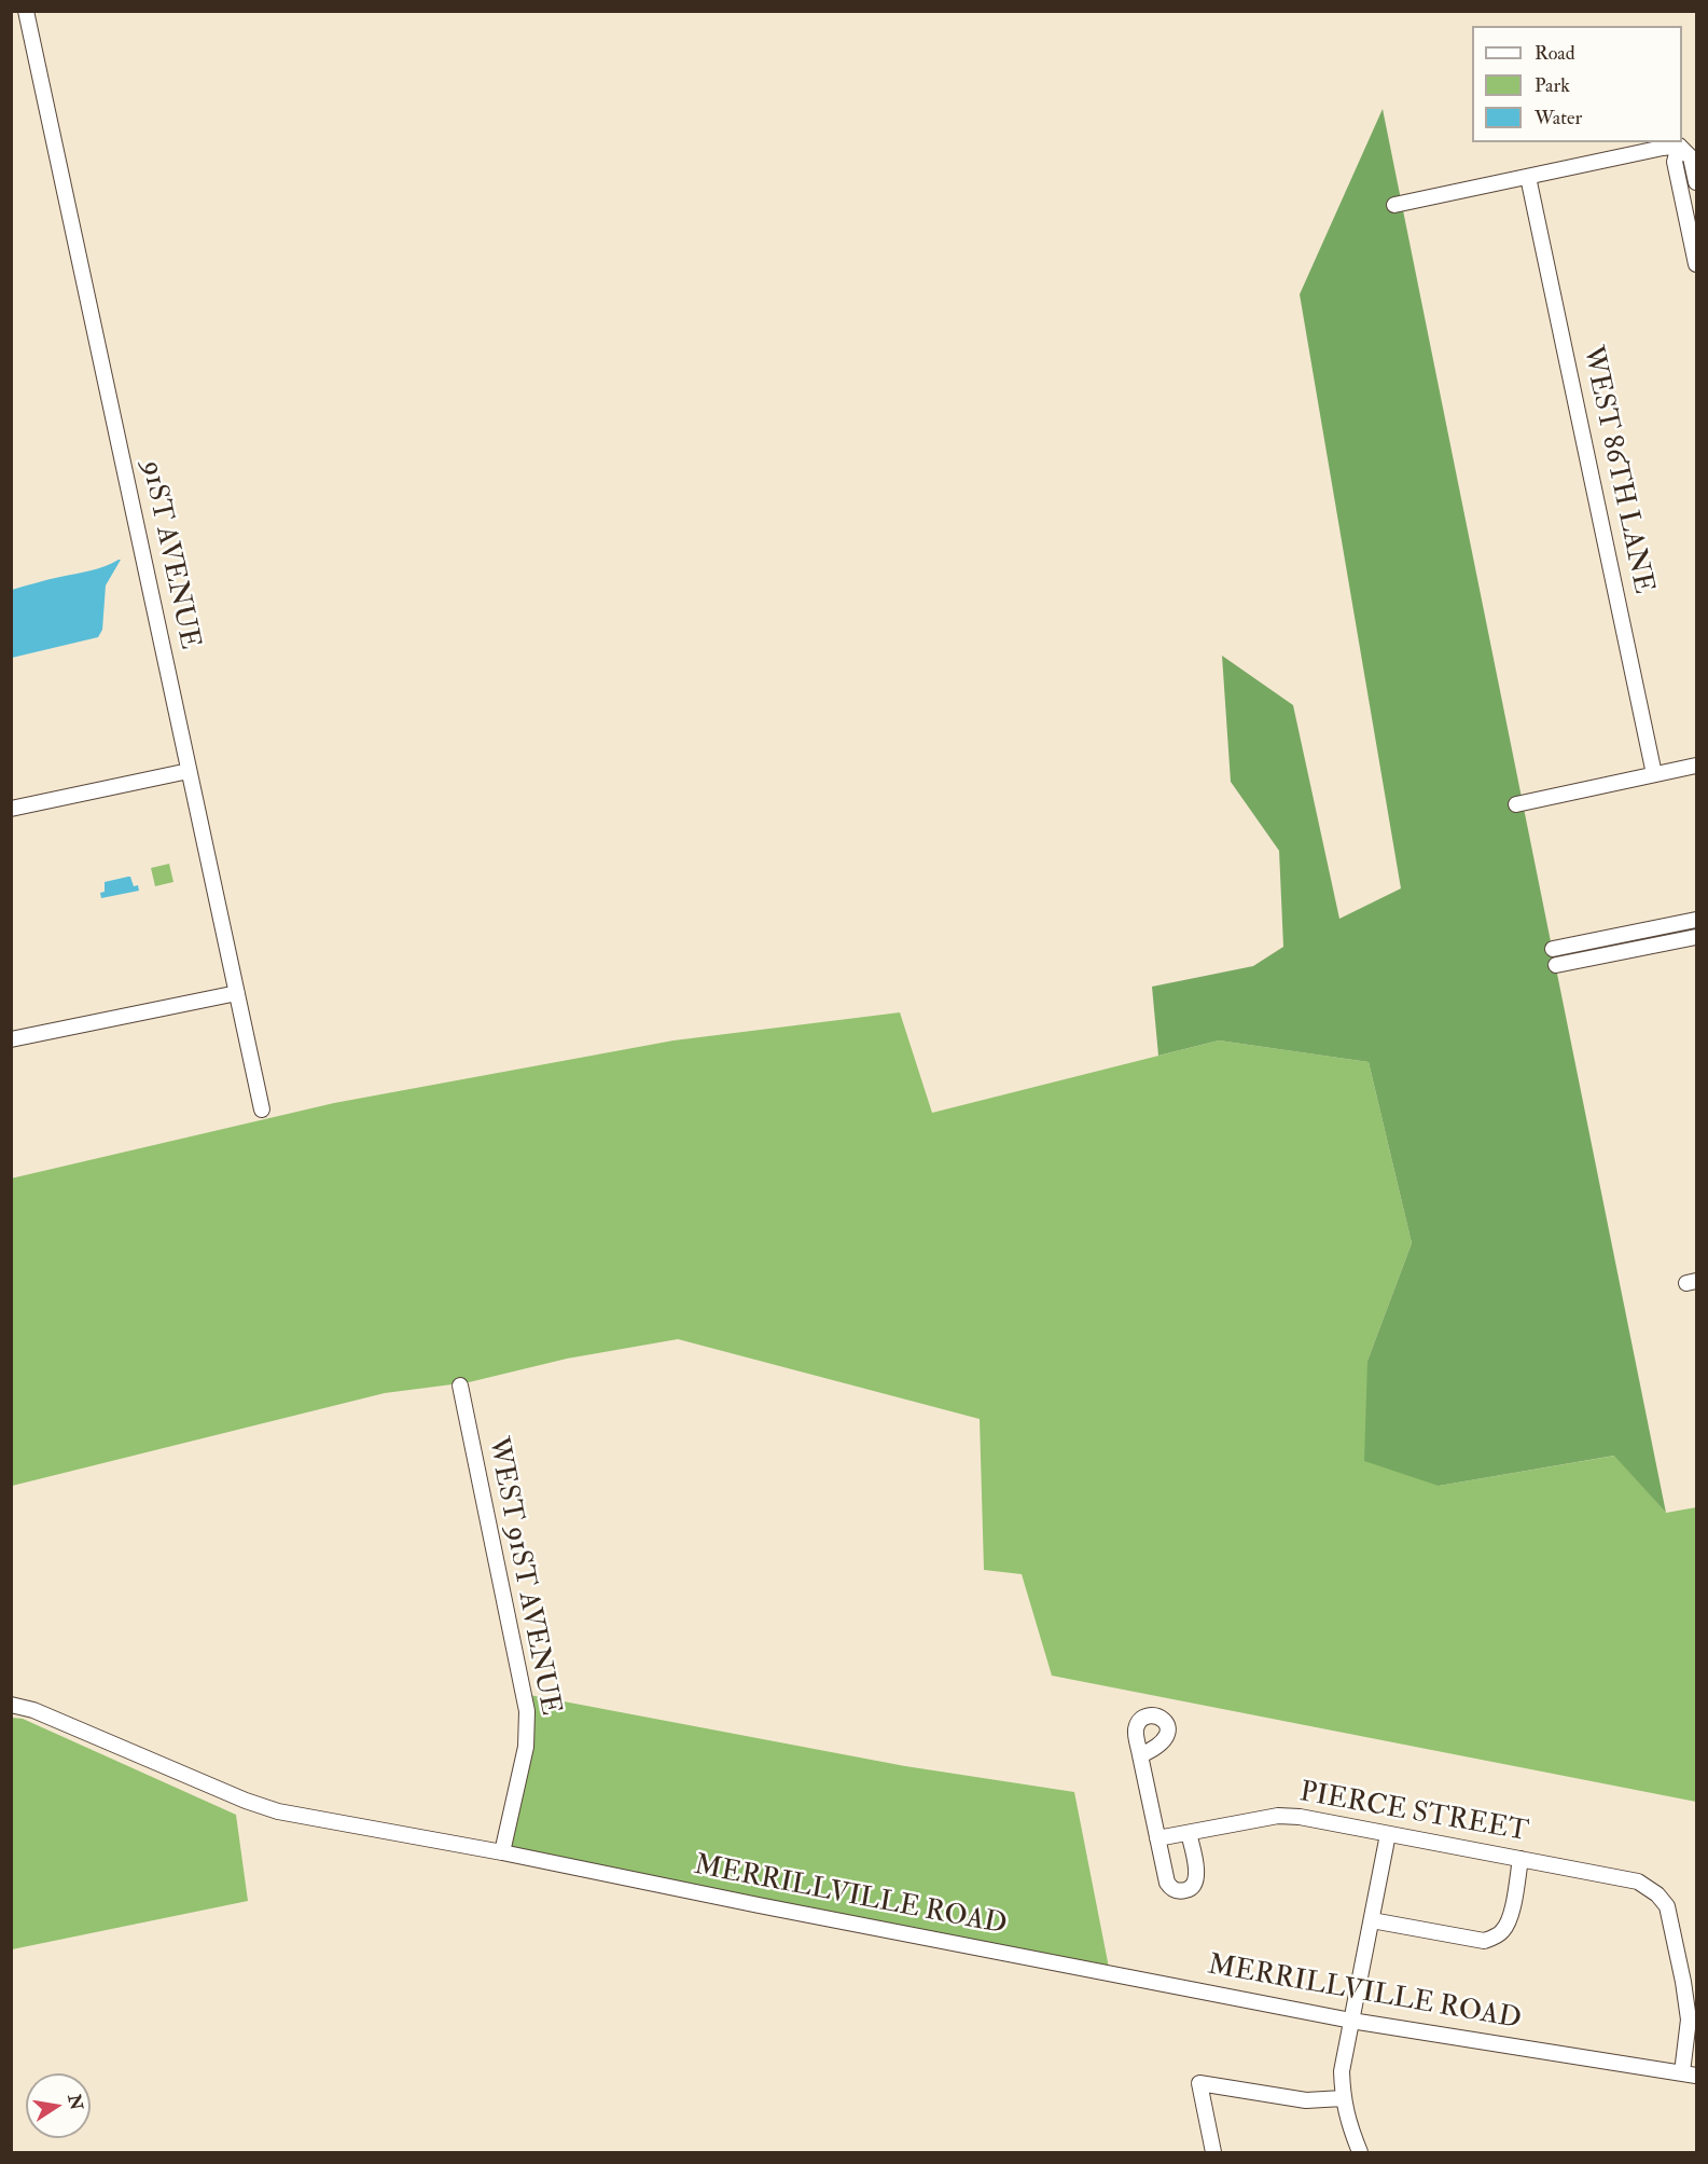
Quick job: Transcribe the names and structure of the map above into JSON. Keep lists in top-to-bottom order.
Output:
{
  "streets": {
    "street": [
      "WEST 86TH LANE",
      "91ST AVENUE",
      "WEST 91ST AVENUE",
      "PIERCE STREET",
      "MERRILLVILLE ROAD"
    ]
  },
  "crossings": [
    ["WEST 91ST AVENUE", "MERRILLVILLE ROAD"],
    ["PIERCE STREET", "MERRILLVILLE ROAD"]
  ],
  "legend": ["Road", "Park", "Water"],
  "north": "right"
}
